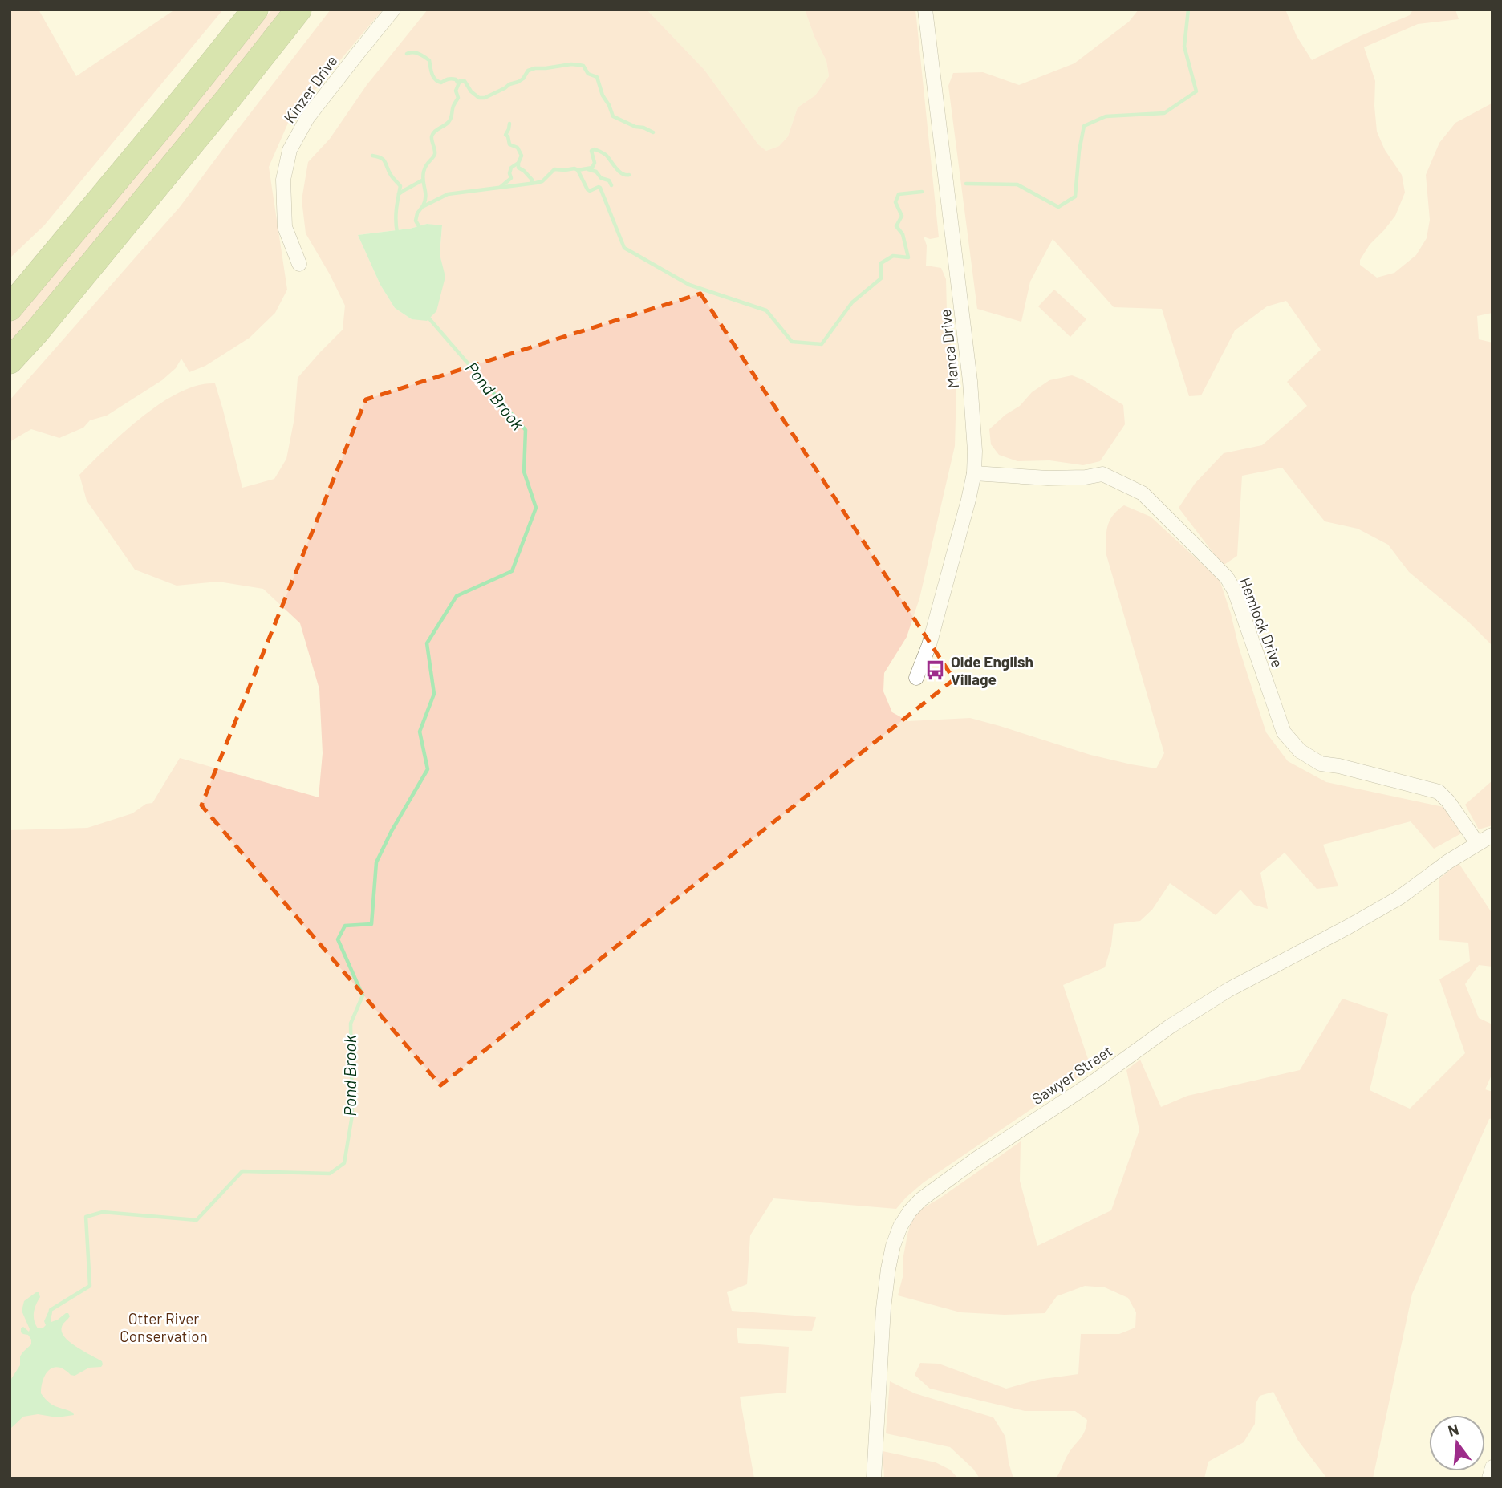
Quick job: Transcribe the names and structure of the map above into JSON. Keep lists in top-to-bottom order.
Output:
{
  "streets": {
    "street": [
      "Kinzer Drive",
      "Manca Drive",
      "Hemlock Drive",
      "Sawyer Street"
    ]
  },
  "crossings": [
    ["Manca Drive", "Hemlock Drive"],
    ["Hemlock Drive", "Sawyer Street"]
  ],
  "water": ["Pond Brook"],
  "parks": ["Otter River Conservation"],
  "places": {
    "bus stop": ["Olde English Village"]
  },
  "north": "top"
}
